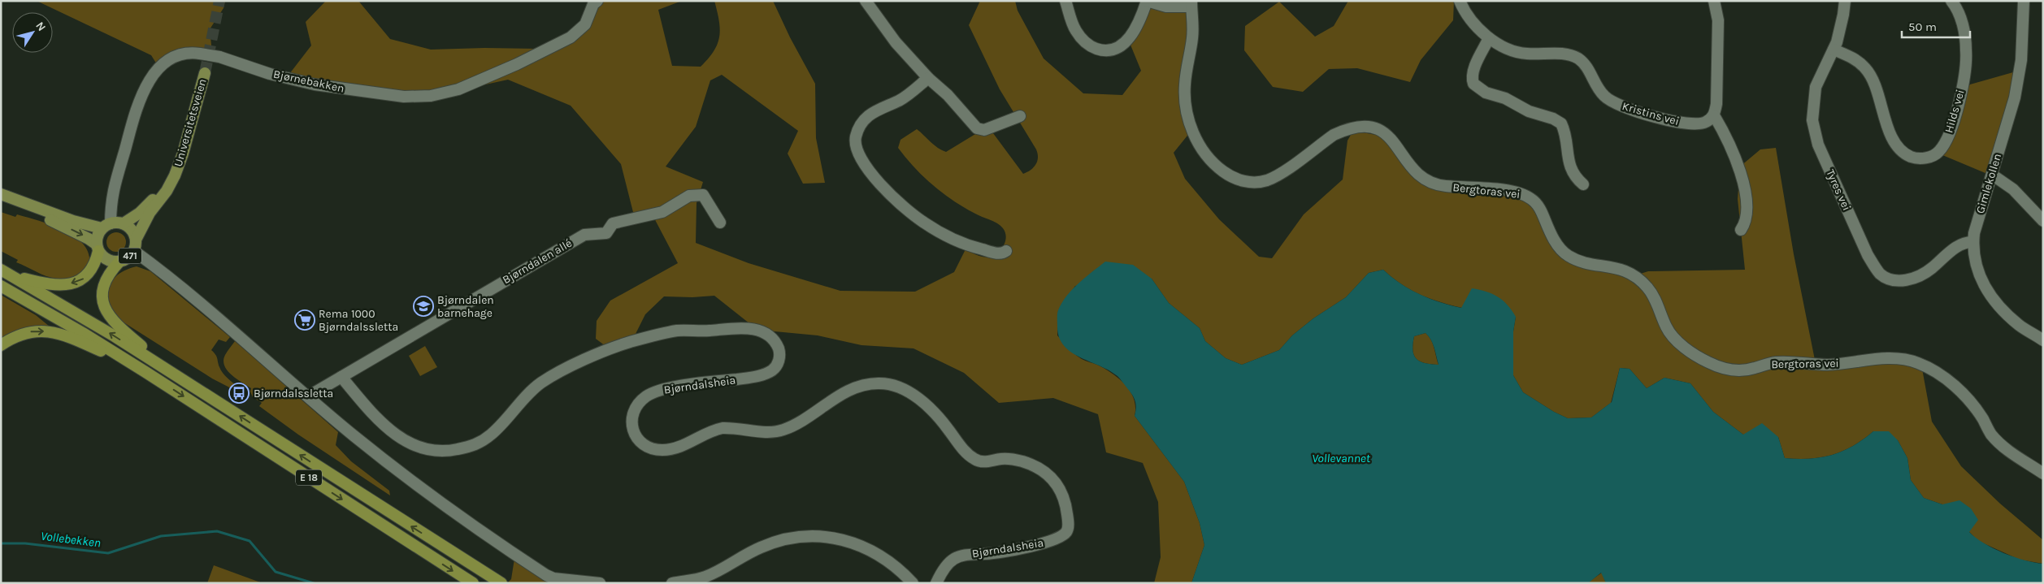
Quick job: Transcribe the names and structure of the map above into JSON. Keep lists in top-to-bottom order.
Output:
{
  "streets": {
    "highway": ["E 18"],
    "main road": ["Universitetsveien", "471"],
    "street": [
      "Bjørnebakken",
      "Hilds vei",
      "Kristins vei",
      "Gimlekollen",
      "Tyres vei",
      "Bergtoras vei",
      "Bjørndalen allé",
      "Bjørndalsheia"
    ]
  },
  "crossings": [
    ["Bjørnebakken", "Universitetsveien"],
    ["Bjørnebakken", "471"],
    ["Bjørnebakken", "E 18"],
    ["Hilds vei", "Tyres vei"],
    ["Universitetsveien", "471"],
    ["Universitetsveien", "E 18"],
    ["Gimlekollen", "Tyres vei"],
    ["471", "E 18"],
    ["Bjørndalen allé", "Bjørndalsheia"]
  ],
  "water": ["Vollevannet", "Vollebekken"],
  "places": {
    "school or university": ["Bjørndalen barnehage"],
    "supermarket": ["Rema 1000 Bjørndalssletta"],
    "bus stop": ["Bjørndalssletta"]
  },
  "scale_bar": "50 m",
  "north": "top right"
}
